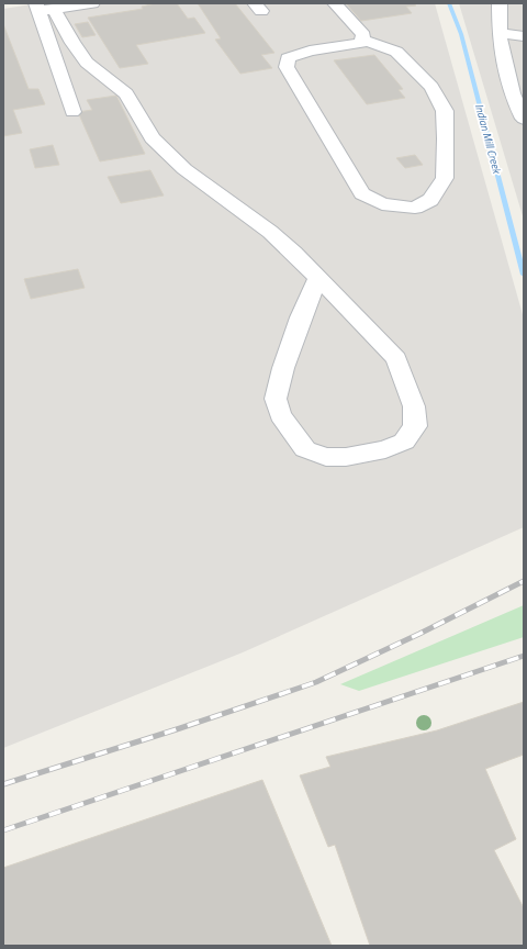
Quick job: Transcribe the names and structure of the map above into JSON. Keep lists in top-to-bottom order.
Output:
{
  "water": ["Indian Mill Creek"]
}
